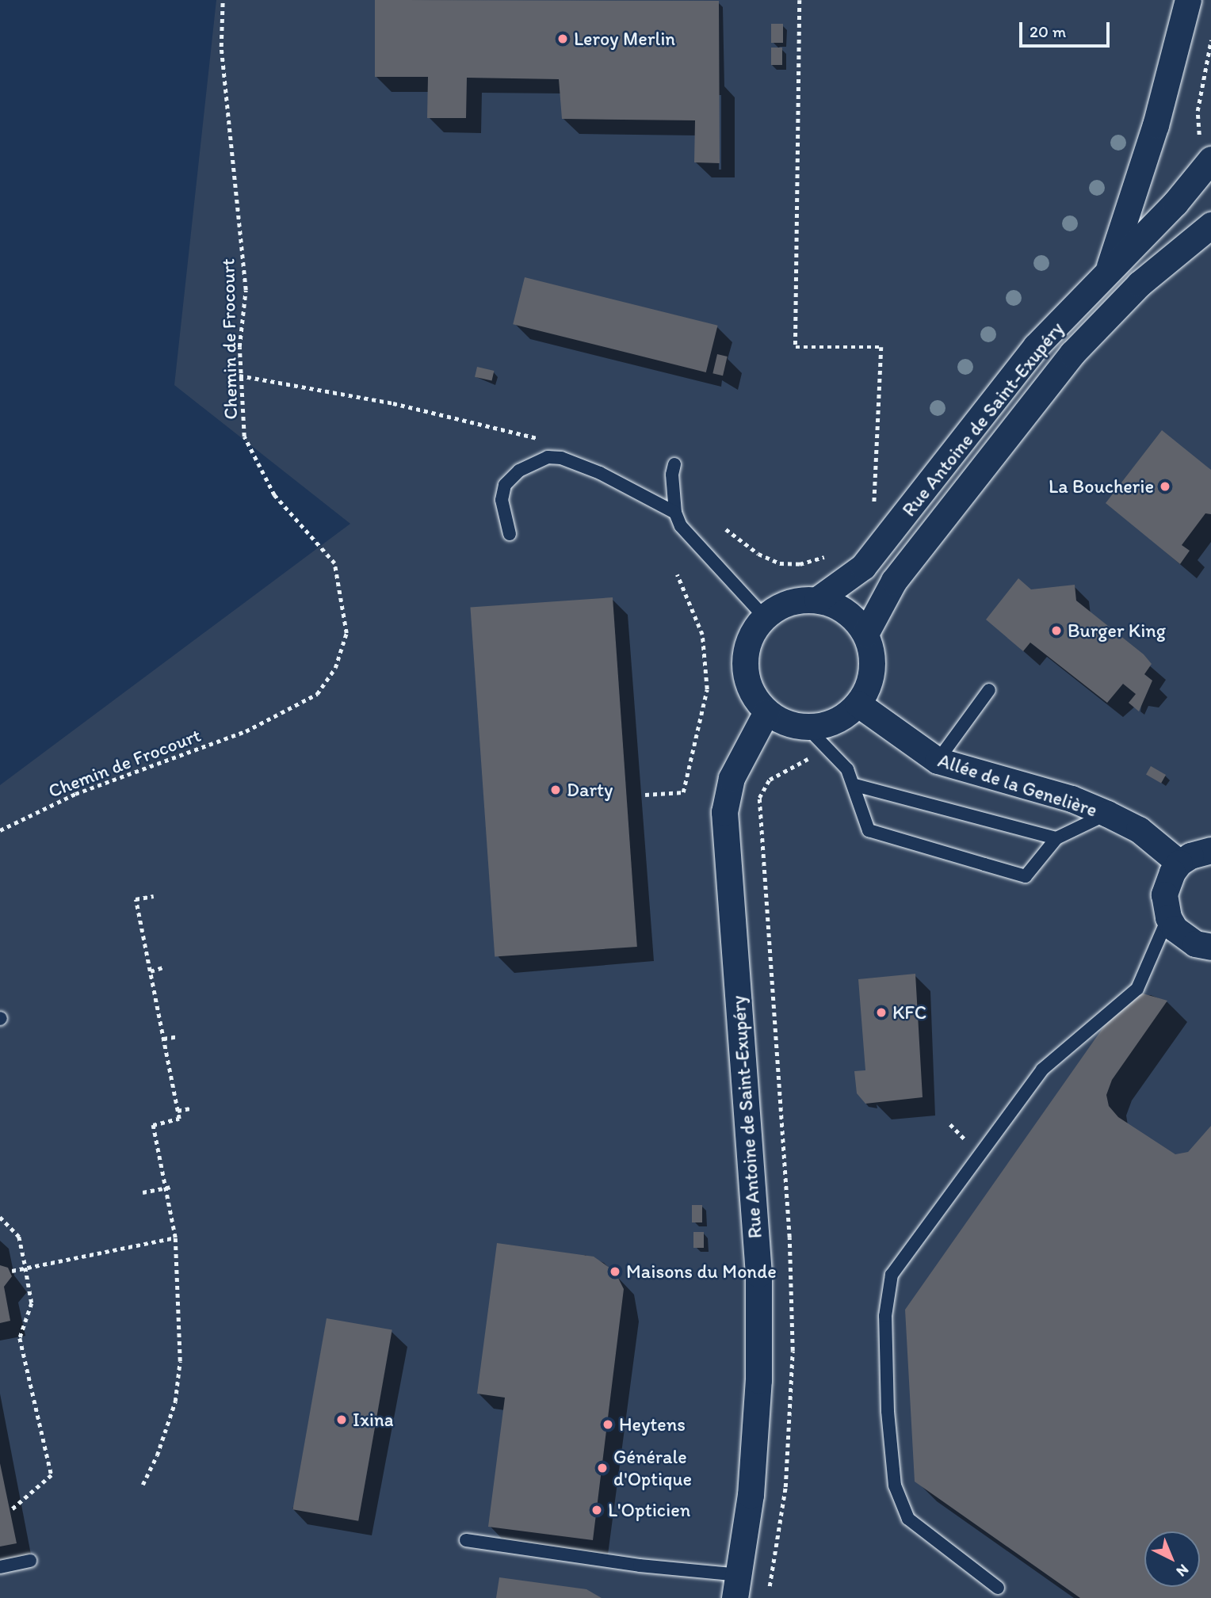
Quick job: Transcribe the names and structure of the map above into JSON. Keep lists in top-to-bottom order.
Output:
{
  "streets": {
    "street": ["Rue Antoine de Saint-Exupéry", "Allée de la Genelière"],
    "path": ["Chemin de Frocourt"]
  },
  "crossings": [
    ["Rue Antoine de Saint-Exupéry", "Allée de la Genelière"]
  ],
  "places": [
    "Leroy Merlin",
    "La Boucherie",
    "Burger King",
    "Darty",
    "KFC",
    "Maisons du Monde",
    "Ixina",
    "Heytens",
    "Générale d'Optique",
    "L'Opticien"
  ],
  "scale_bar": "20 m",
  "north": "bottom right"
}
